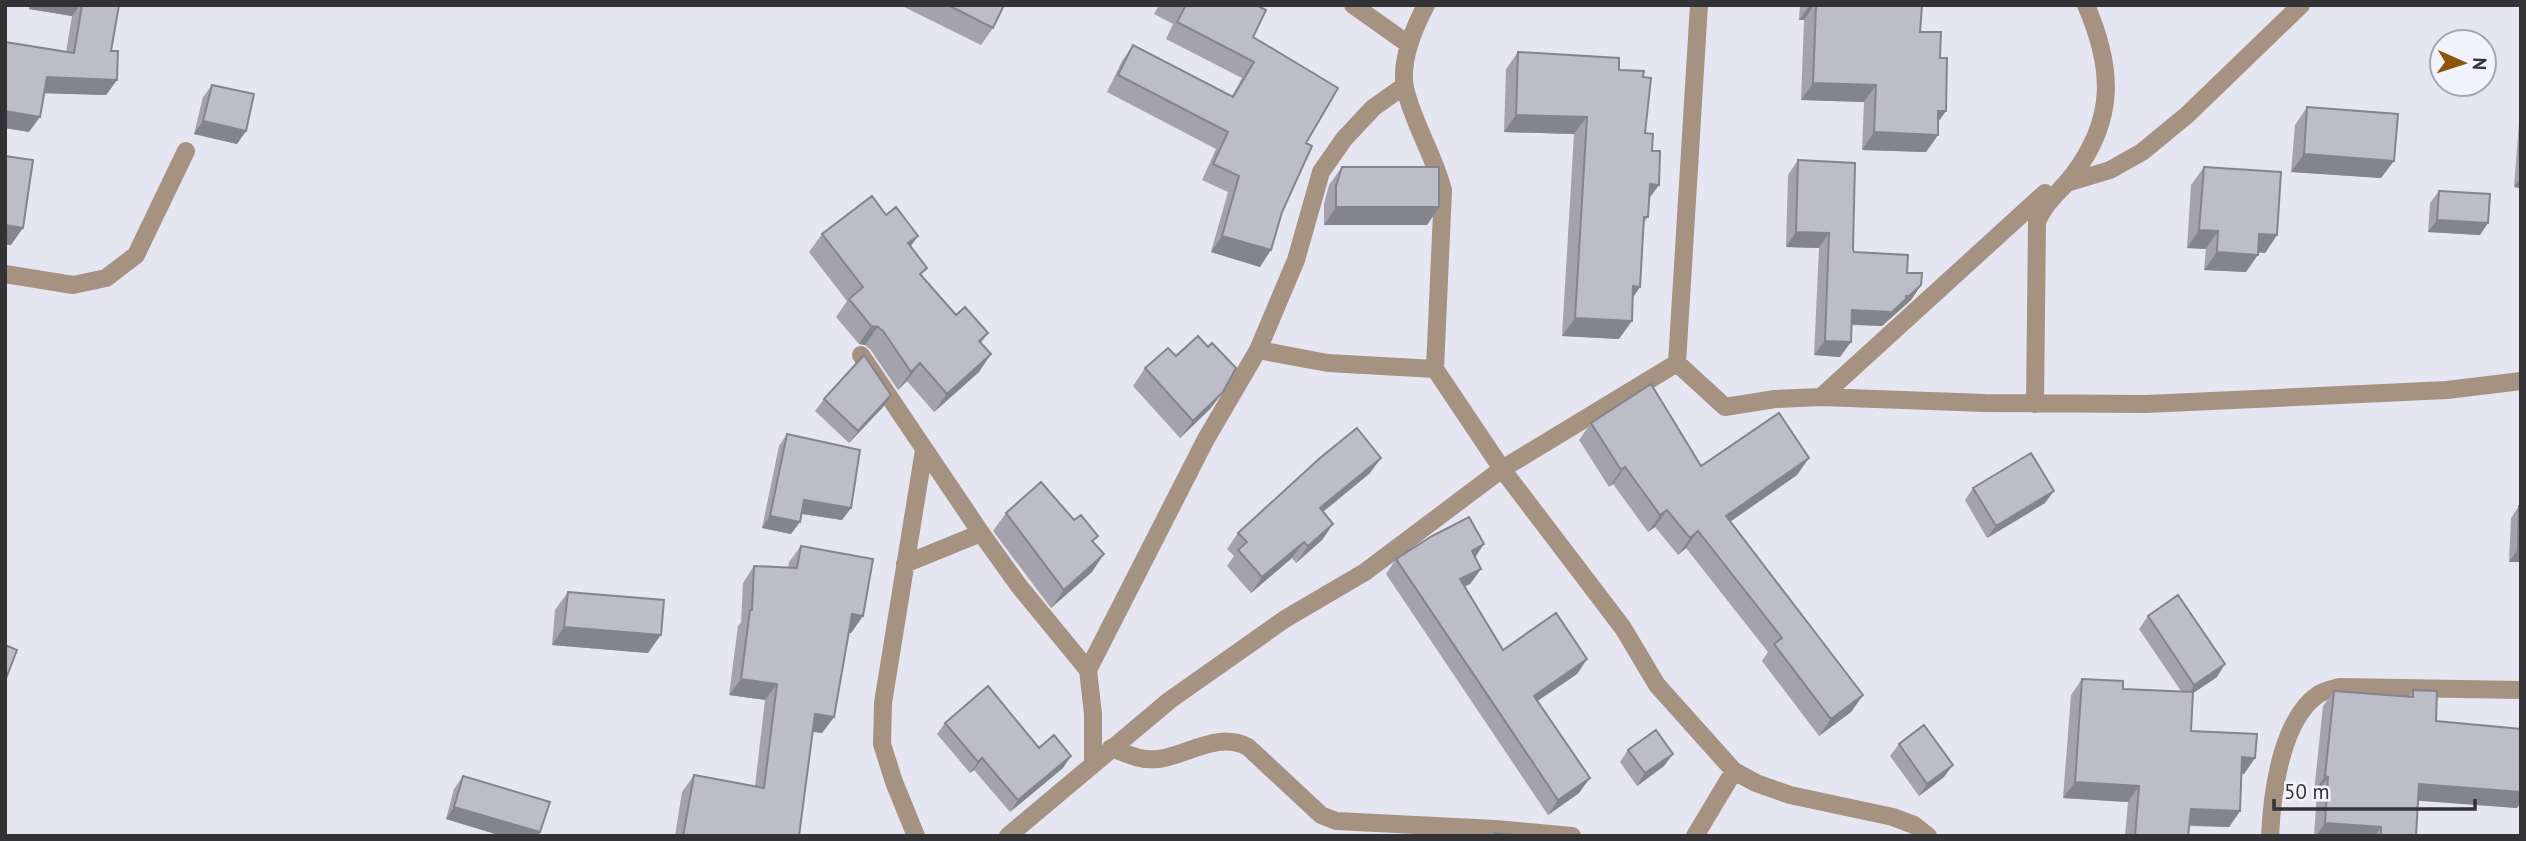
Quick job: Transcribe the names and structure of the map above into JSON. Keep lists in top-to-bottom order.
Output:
{
  "scale_bar": "50 m",
  "north": "right"
}
